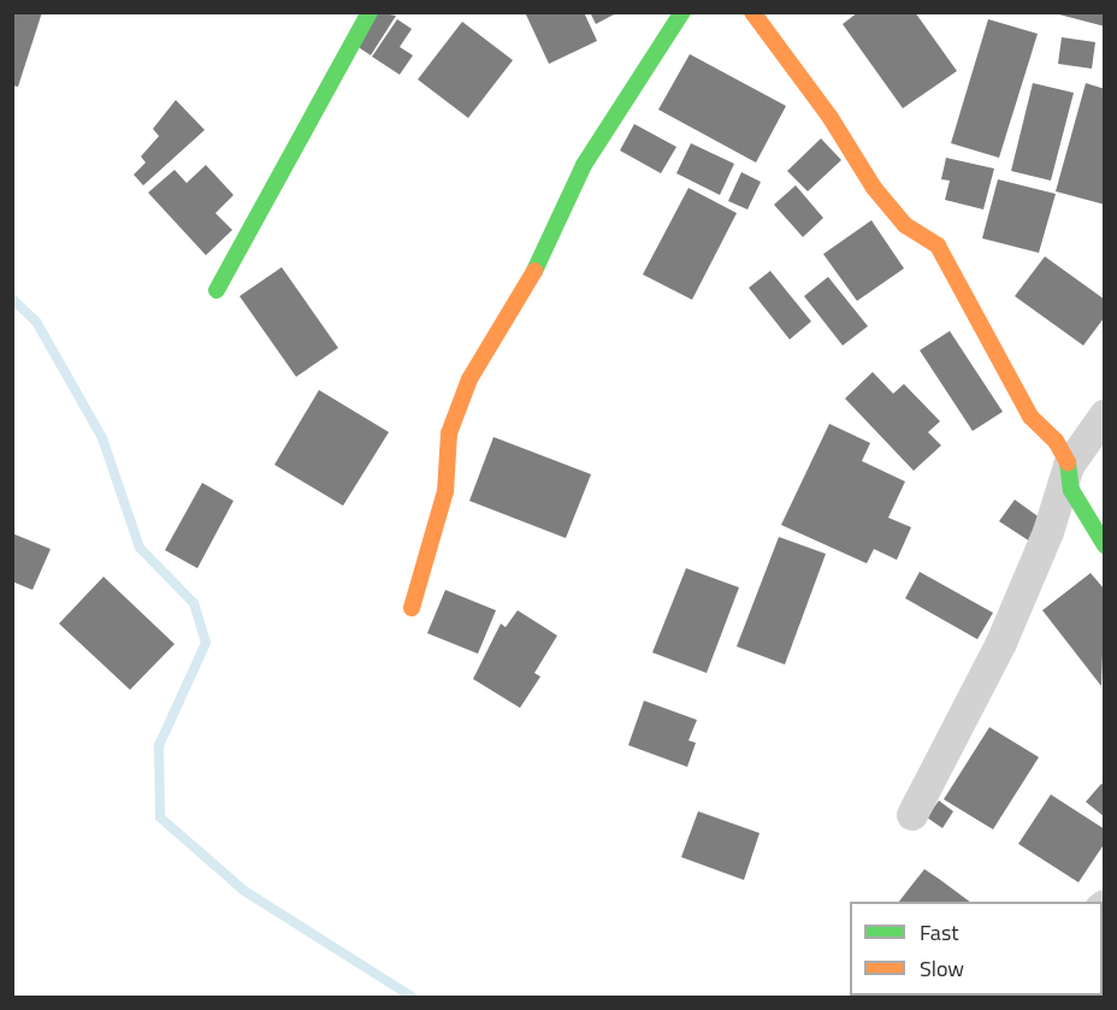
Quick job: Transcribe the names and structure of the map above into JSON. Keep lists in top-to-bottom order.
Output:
{
  "legend": ["Fast", "Slow"]
}
